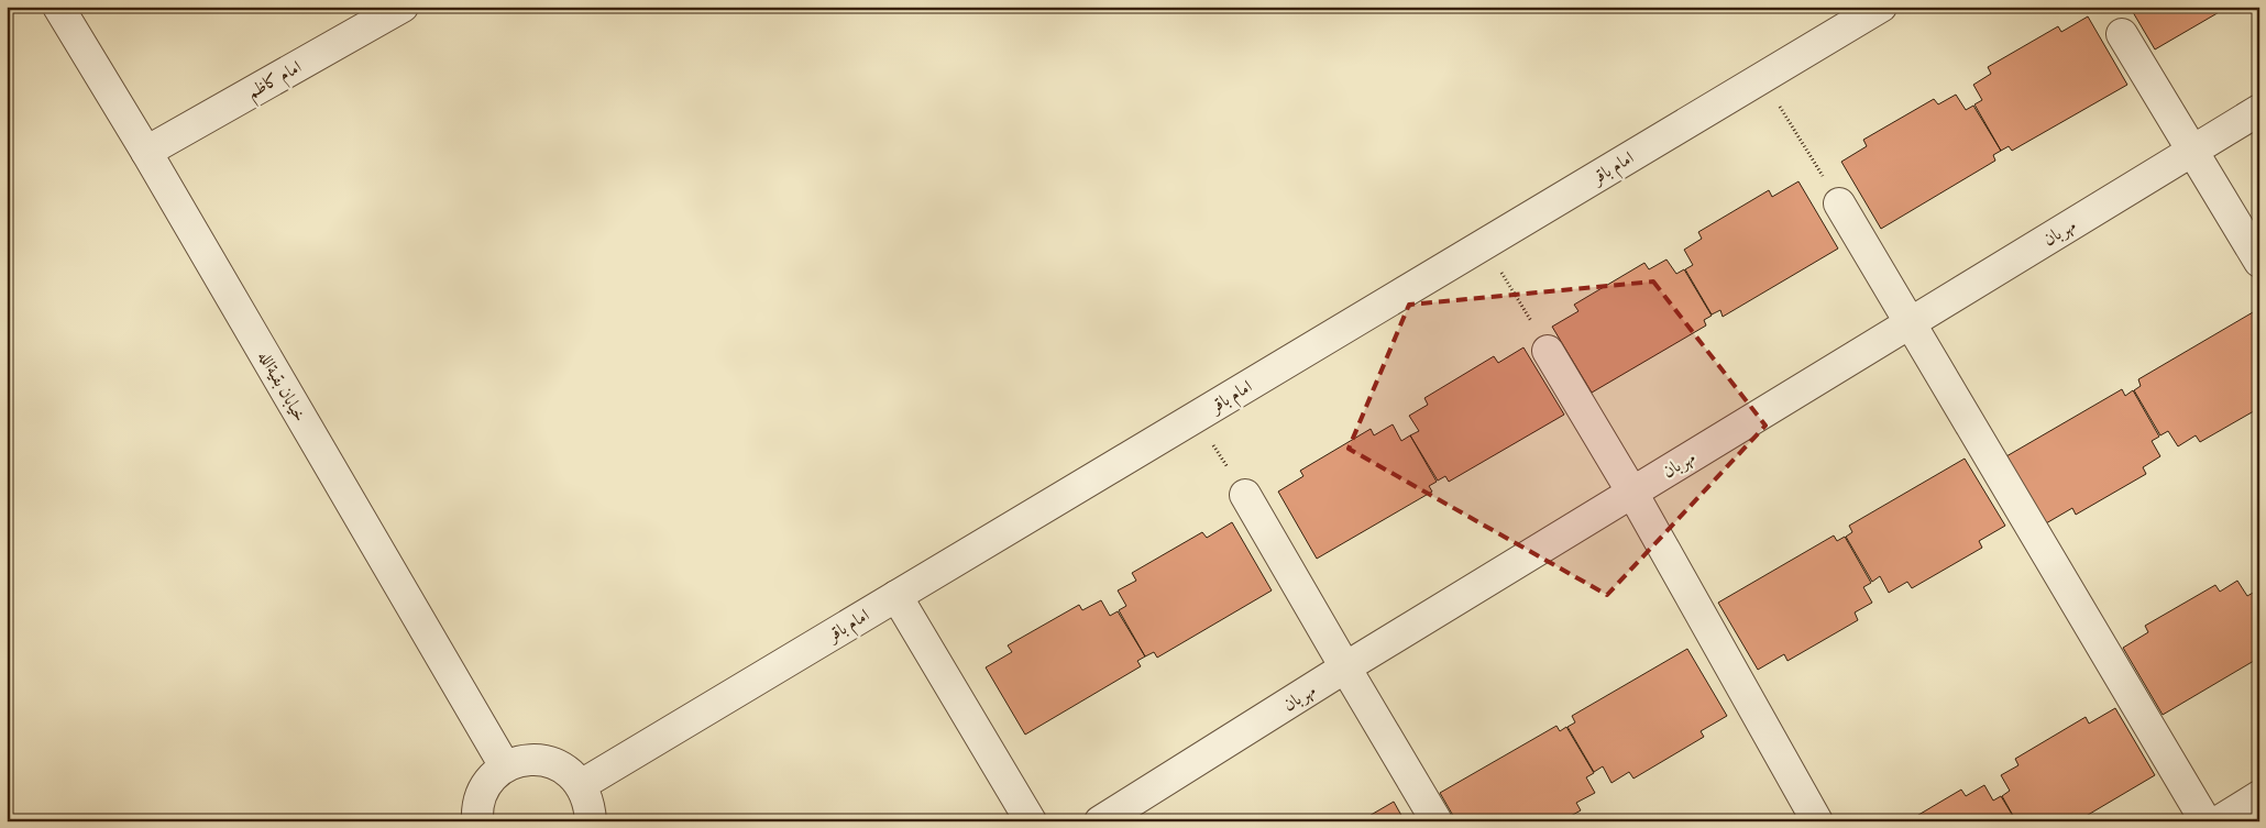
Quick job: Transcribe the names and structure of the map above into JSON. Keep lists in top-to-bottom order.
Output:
{
  "streets": {
    "street": [
      "امام کاظم",
      "امام باقر",
      "مهربان",
      "خیابان بقیةالله"
    ]
  },
  "crossings": [
    ["امام کاظم", "خیابان بقیةالله"]
  ]
}
